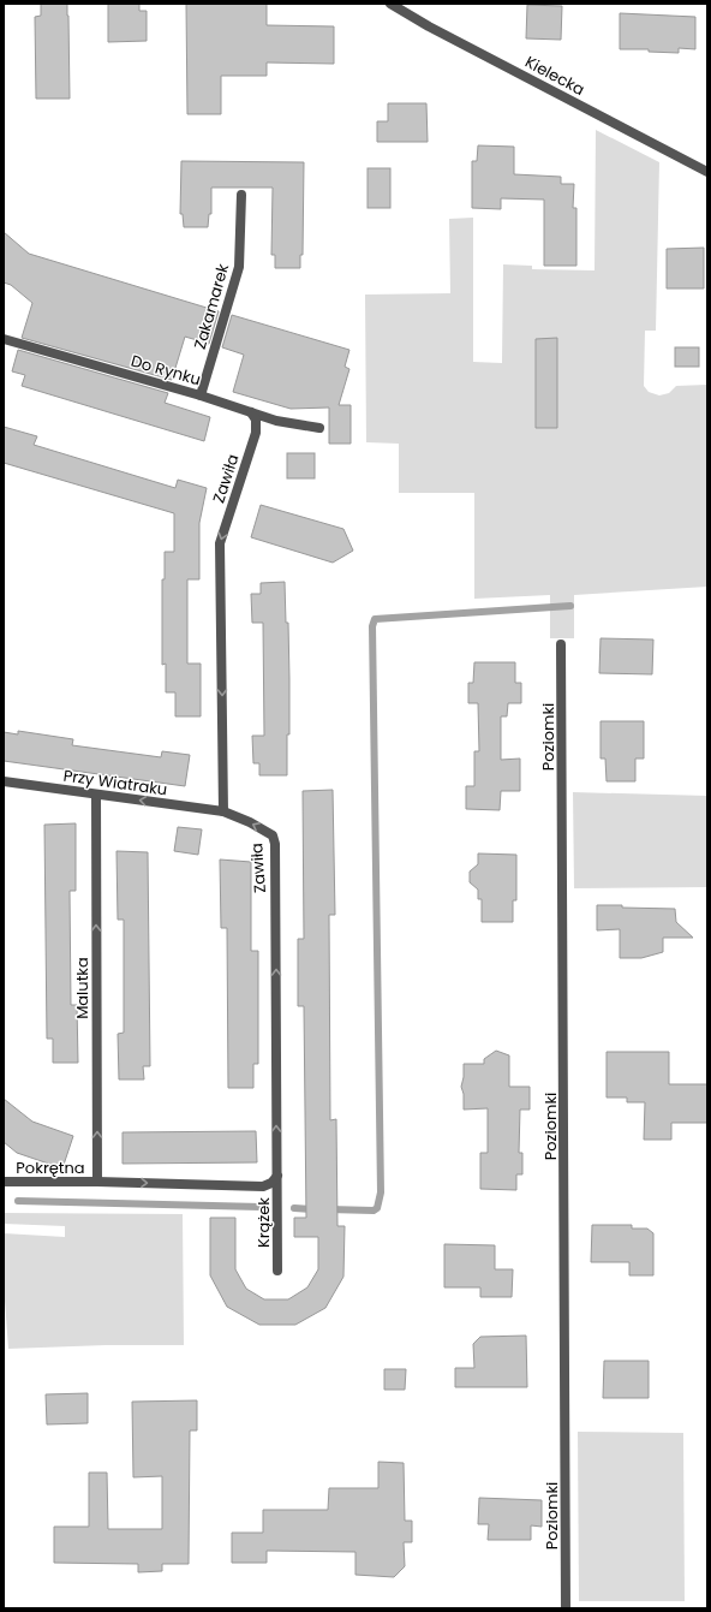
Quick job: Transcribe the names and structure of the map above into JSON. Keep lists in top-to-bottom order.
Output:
{
  "streets": {
    "street": [
      "Kielecka",
      "Zakamarek",
      "Do Rynku",
      "Zawiła",
      "Poziomki",
      "Przy Wiatraku",
      "Malutka",
      "Pokrętna",
      "Krążek"
    ]
  },
  "crossings": [
    ["Zakamarek", "Do Rynku"],
    ["Do Rynku", "Zawiła"],
    ["Zawiła", "Przy Wiatraku"],
    ["Zawiła", "Krążek"],
    ["Przy Wiatraku", "Malutka"],
    ["Malutka", "Pokrętna"]
  ],
  "one_way": ["Przy Wiatraku", "Malutka"]
}
